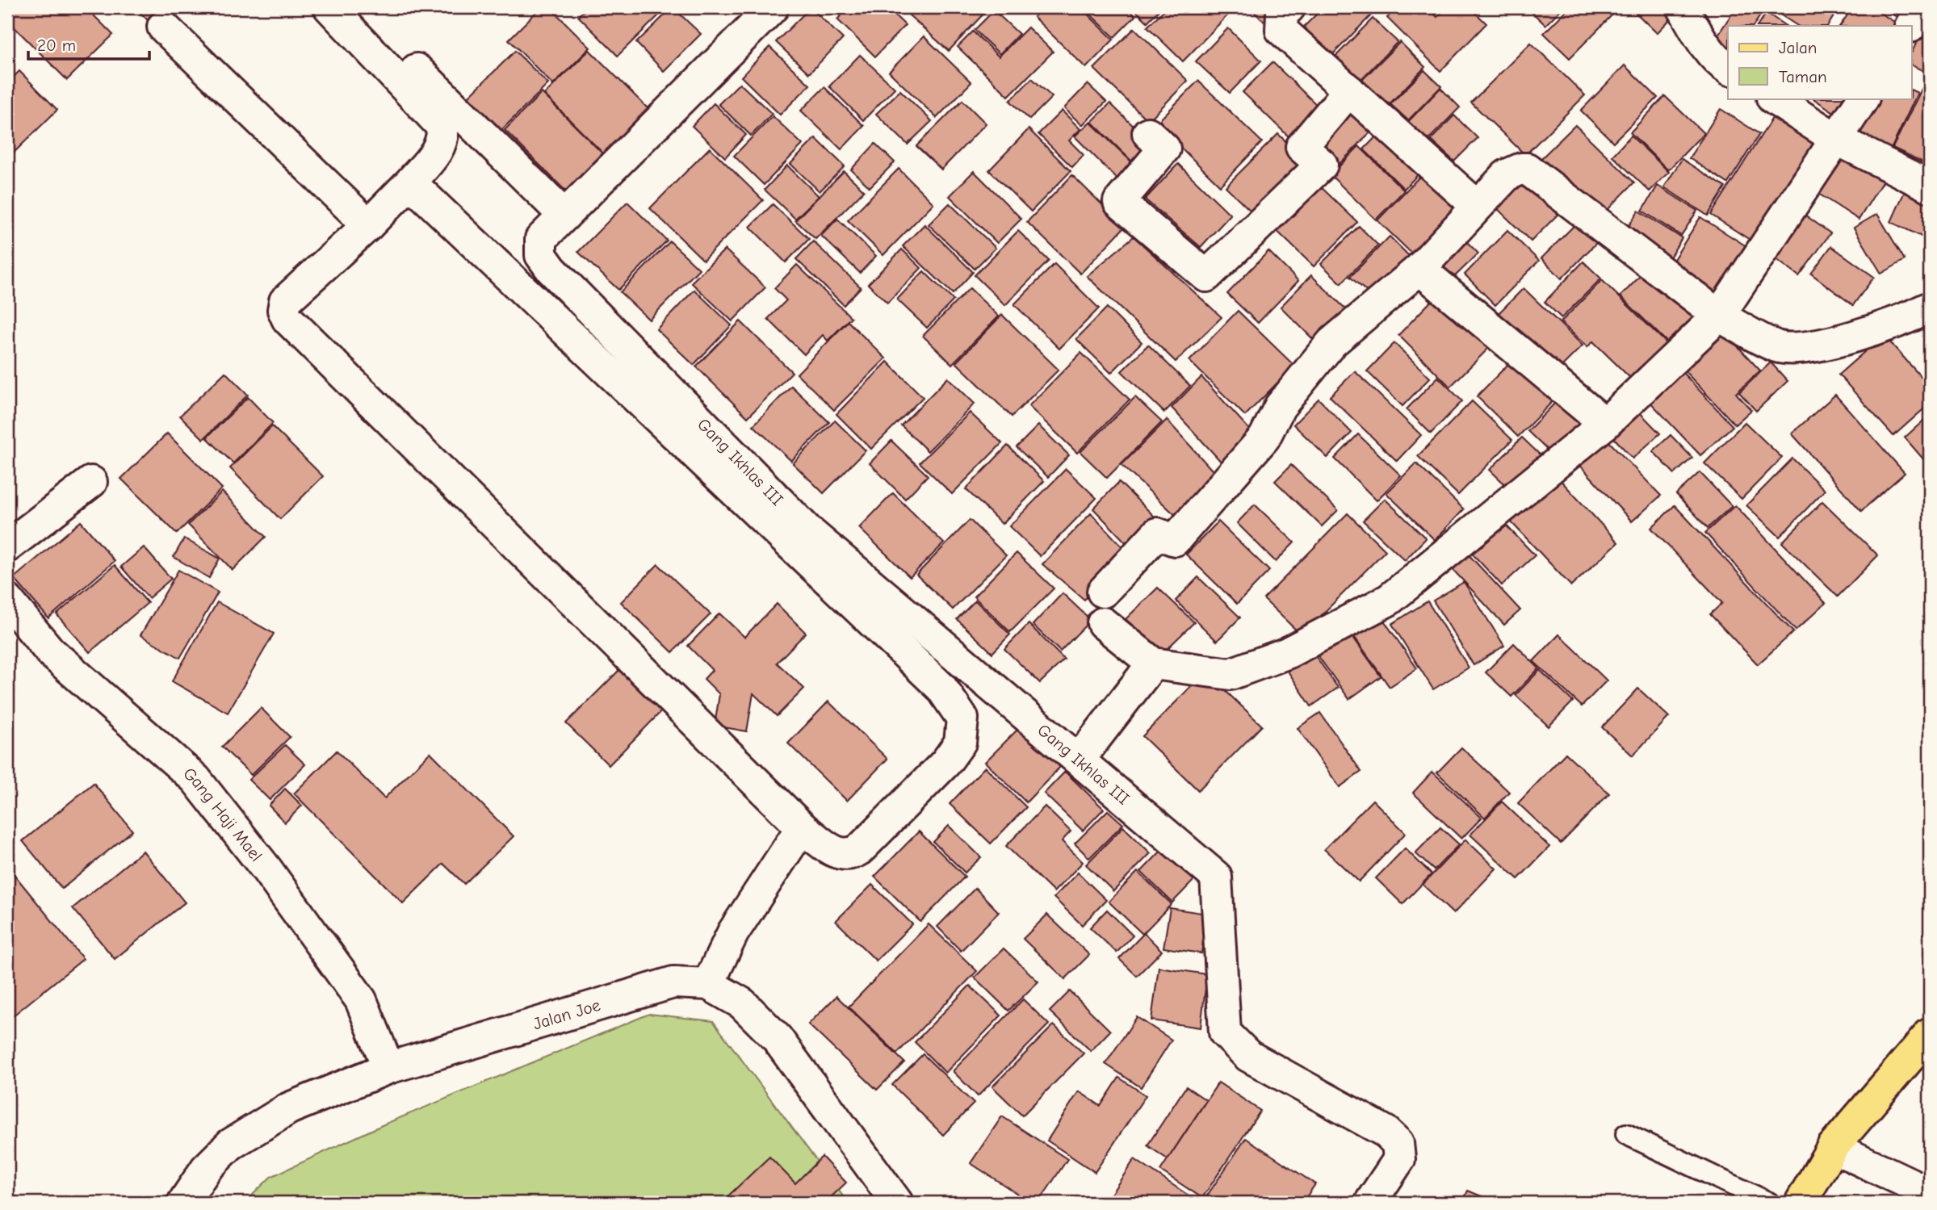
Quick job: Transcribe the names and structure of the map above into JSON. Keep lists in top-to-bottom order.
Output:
{
  "streets": {
    "street": ["Gang Ikhlas III", "Gang Haji Mael", "Jalan Joe"]
  },
  "crossings": [
    ["Gang Haji Mael", "Jalan Joe"]
  ],
  "legend": ["Jalan", "Taman"],
  "scale_bar": "20 m"
}
